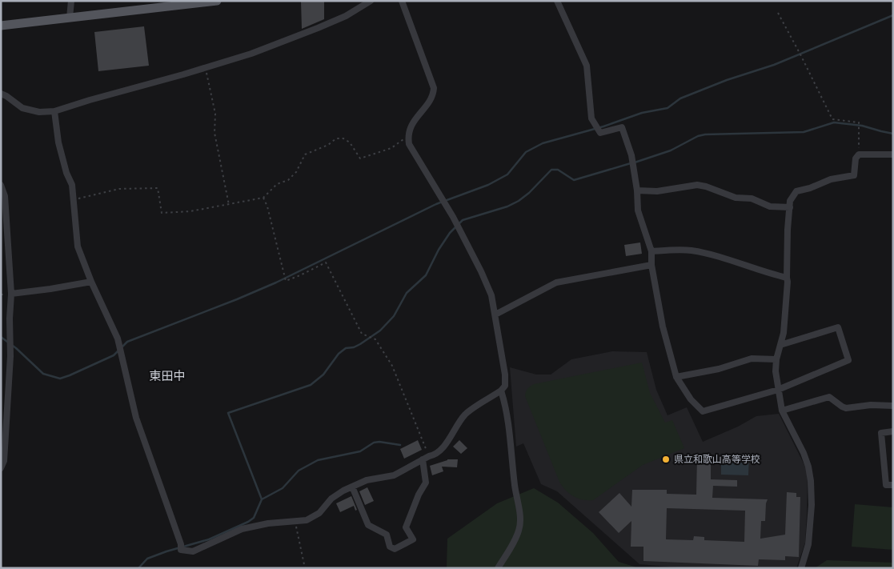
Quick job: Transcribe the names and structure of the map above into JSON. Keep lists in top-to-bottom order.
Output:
{
  "districts": ["東田中"],
  "places": ["県立和歌山高等学校"]
}
